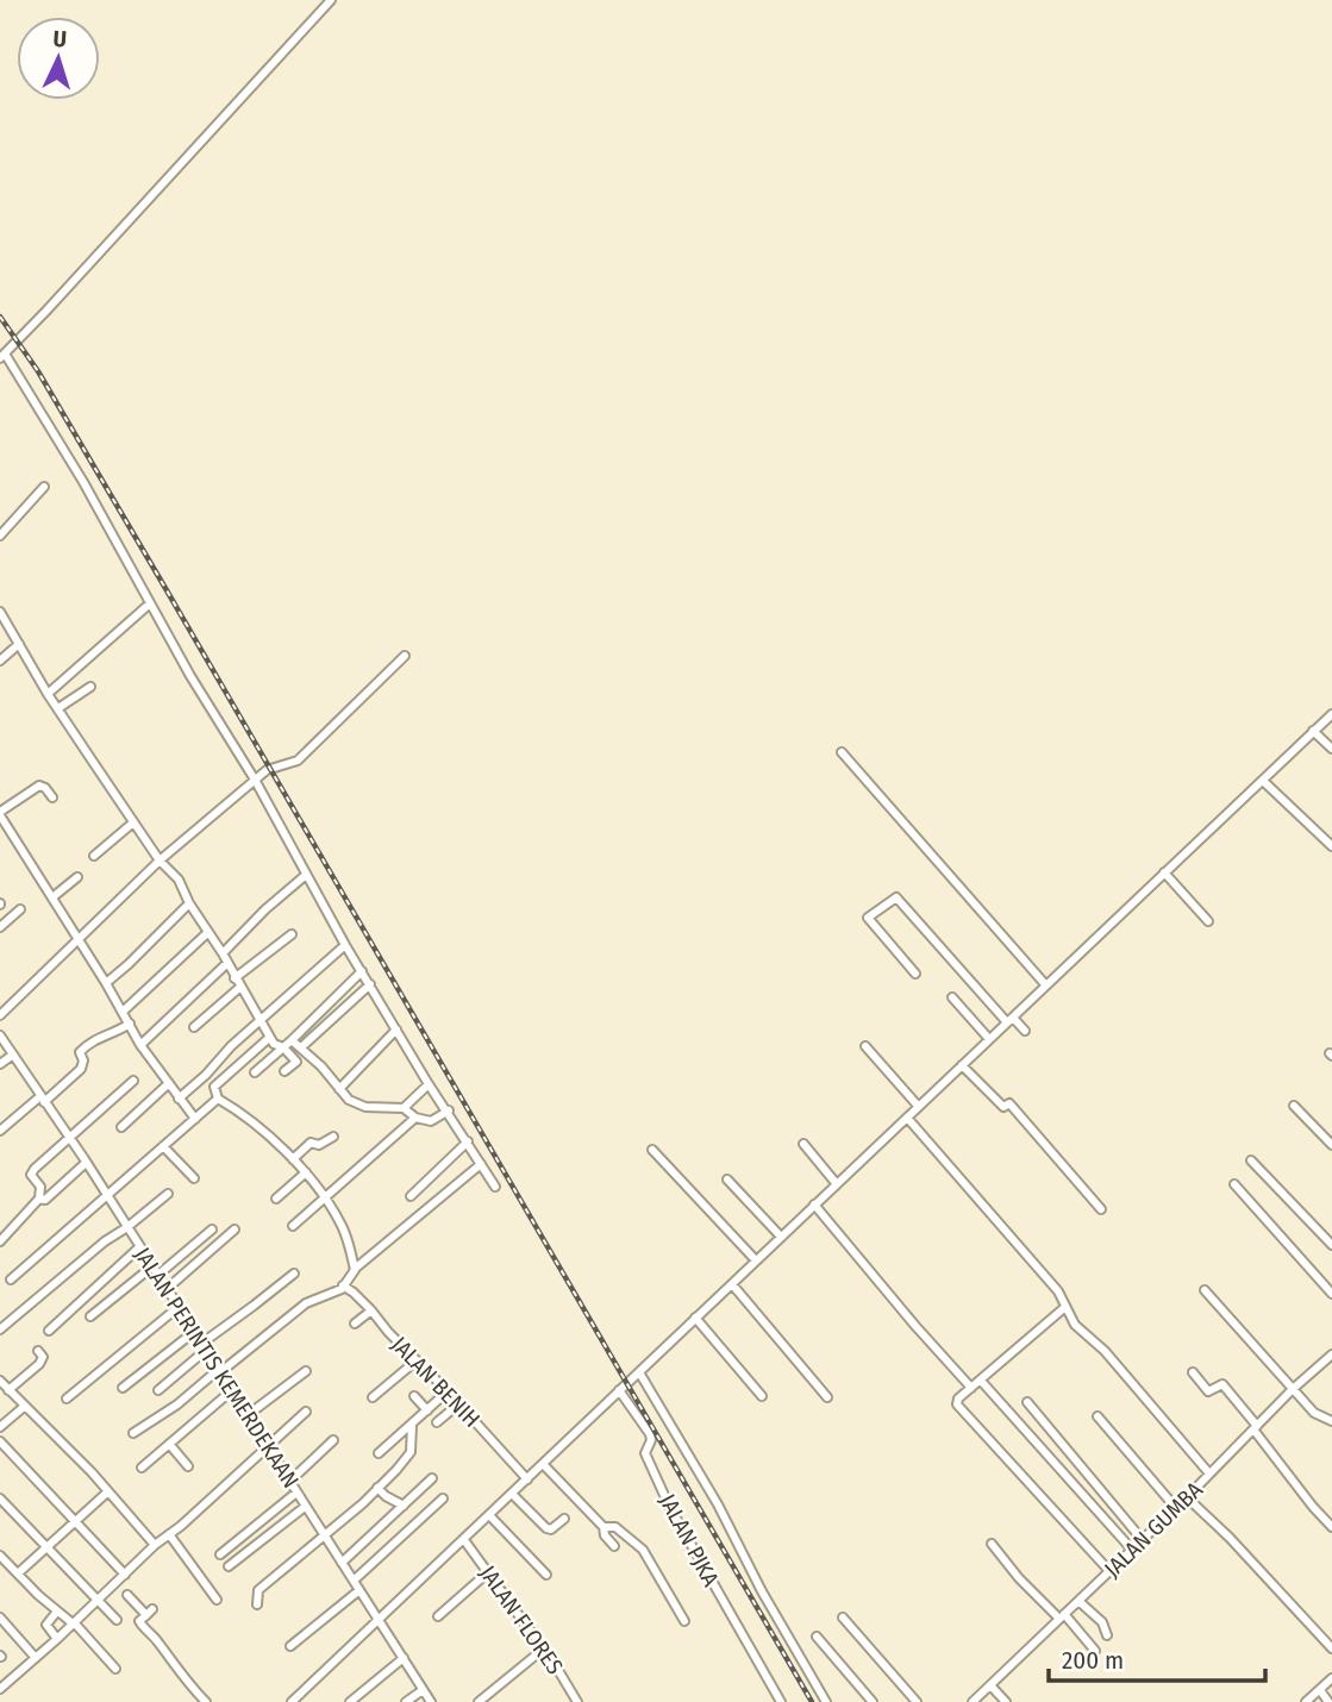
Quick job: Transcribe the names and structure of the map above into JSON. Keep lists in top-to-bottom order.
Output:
{
  "streets": {
    "street": [
      "JALAN PERINTIS KEMERDEKAAN",
      "JALAN BENIH",
      "JALAN GUMBA",
      "JALAN PJKA",
      "JALAN FLORES"
    ]
  },
  "scale_bar": "200 m",
  "north": "top"
}
